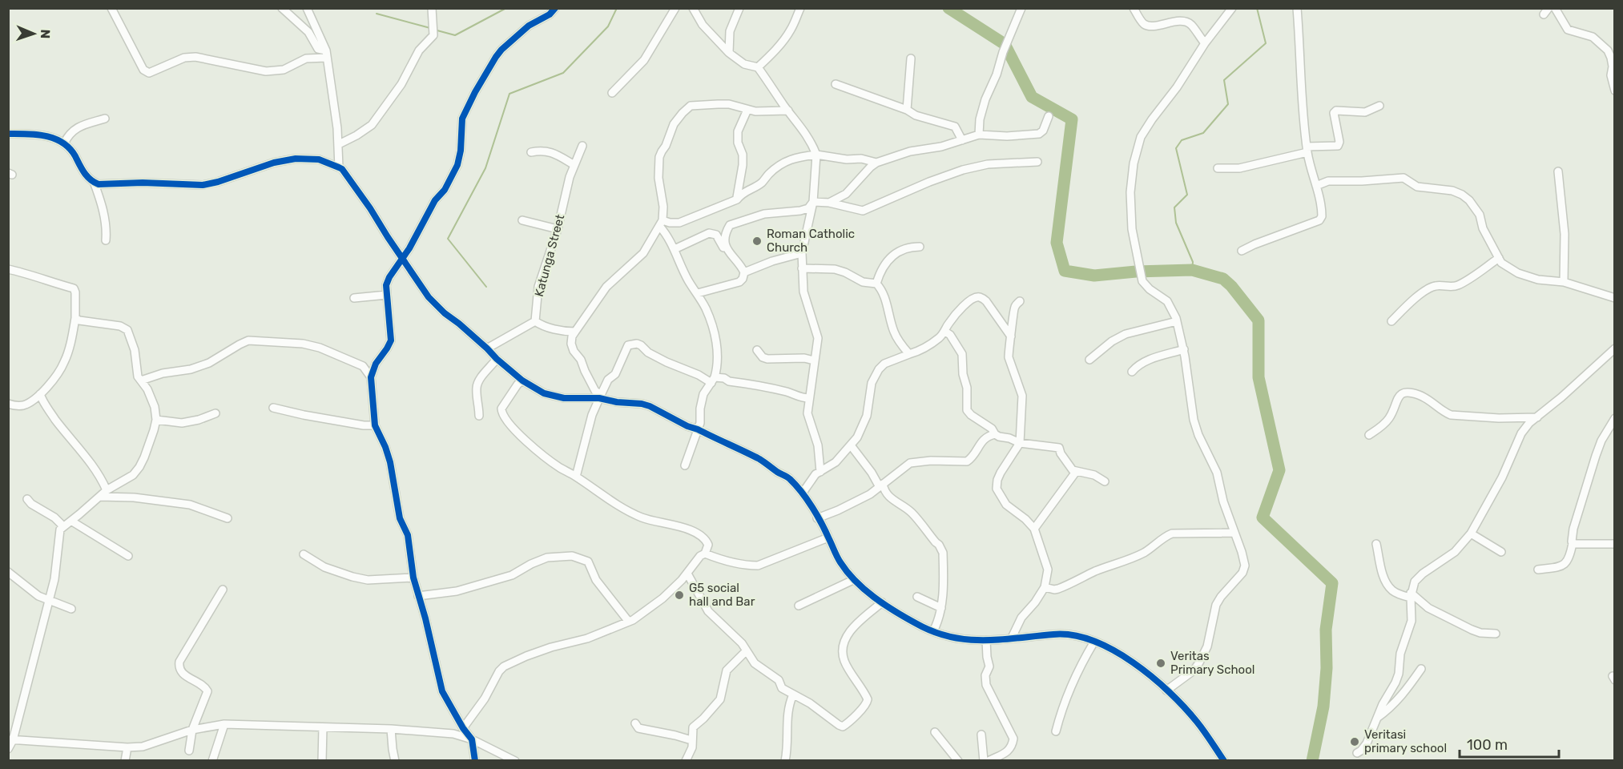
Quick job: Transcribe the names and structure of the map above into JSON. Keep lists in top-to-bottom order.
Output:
{
  "streets": {
    "street": ["Katunga Street"]
  },
  "places": [
    "Roman Catholic Church",
    "G5 social hall and Bar",
    "Veritas Primary School",
    "Veritasi primary school"
  ],
  "scale_bar": "100 m",
  "north": "right"
}
